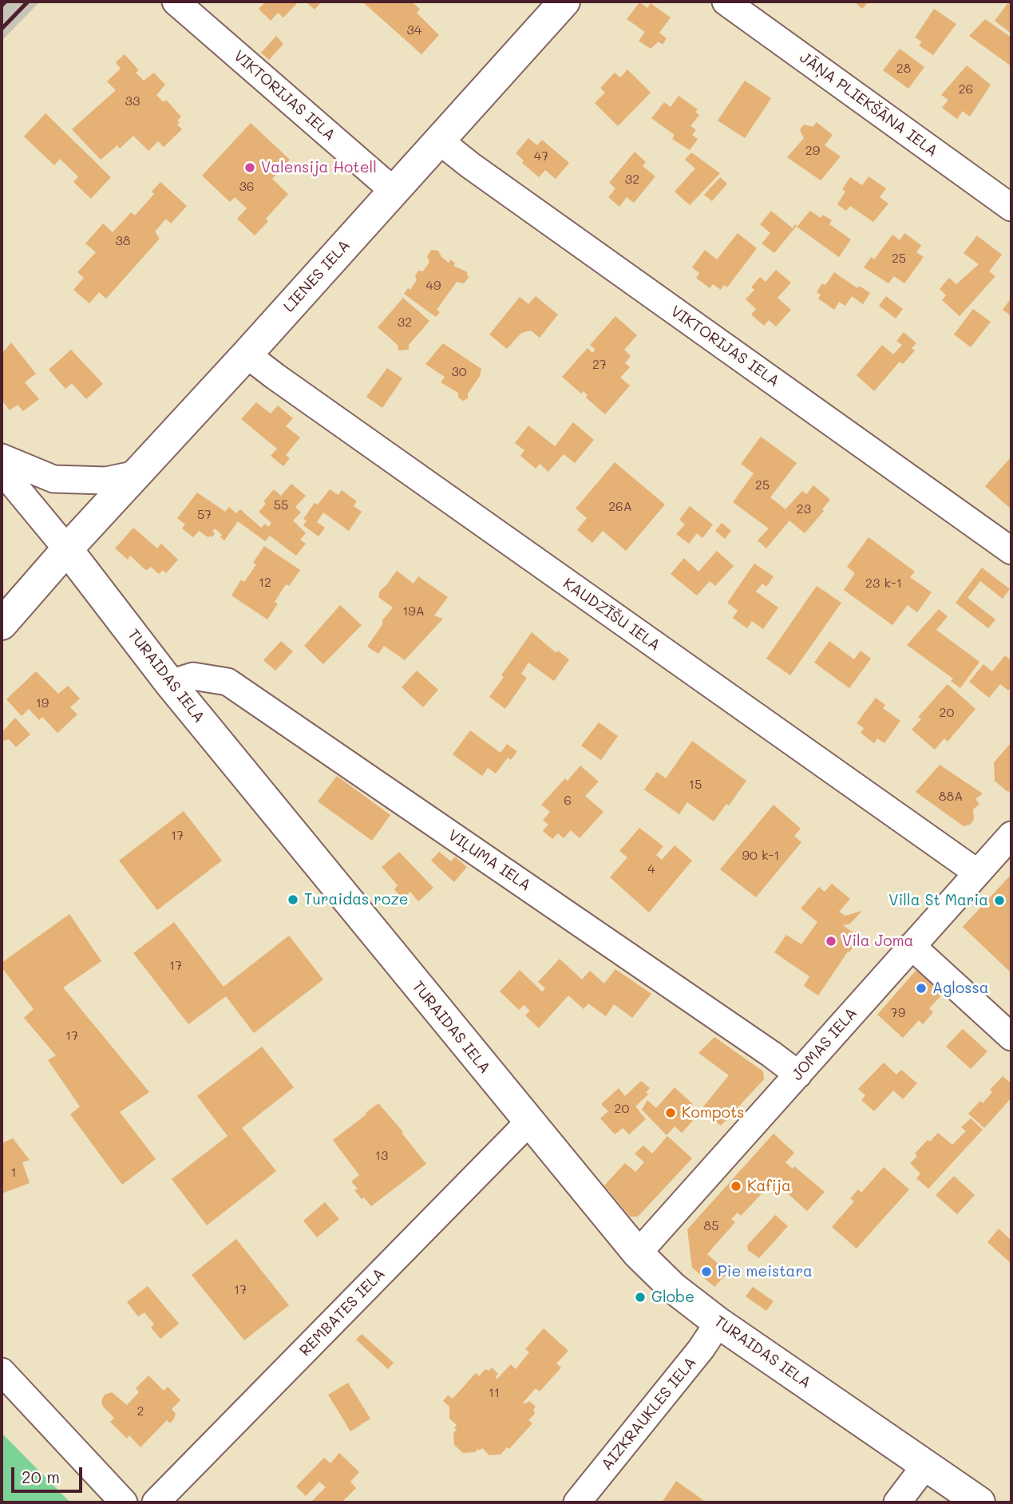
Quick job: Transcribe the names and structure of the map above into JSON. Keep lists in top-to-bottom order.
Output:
{
  "streets": {
    "street": [
      "VIKTORIJAS IELA",
      "JĀŅA PLIEKŠĀNA IELA",
      "LIENES IELA",
      "KAUDZĪŠU IELA",
      "TURAIDAS IELA",
      "VIĻUMA IELA",
      "JOMAS IELA",
      "REMBATES IELA",
      "AIZKRAUKLES IELA"
    ]
  },
  "crossings": [
    ["VIKTORIJAS IELA", "LIENES IELA"],
    ["LIENES IELA", "KAUDZĪŠU IELA"],
    ["LIENES IELA", "TURAIDAS IELA"],
    ["KAUDZĪŠU IELA", "JOMAS IELA"],
    ["TURAIDAS IELA", "VIĻUMA IELA"],
    ["TURAIDAS IELA", "JOMAS IELA"],
    ["TURAIDAS IELA", "REMBATES IELA"],
    ["TURAIDAS IELA", "AIZKRAUKLES IELA"],
    ["VIĻUMA IELA", "JOMAS IELA"]
  ],
  "places": [
    "Valensija Hotell",
    "Turaidas roze",
    "Villa St Maria",
    "Vila Joma",
    "Aglossa",
    "Kompots",
    "Kafija",
    "Pie meistara",
    "Globe"
  ],
  "house_numbers": [
    "34",
    "28",
    "26",
    "33",
    "29",
    "47",
    "32",
    "36",
    "38",
    "25",
    "49",
    "32",
    "27",
    "30",
    "25",
    "55",
    "26A",
    "23",
    "57",
    "12",
    "23 k-1",
    "19A",
    "19",
    "20",
    "15",
    "88A",
    "6",
    "17",
    "90 k-1",
    "4",
    "17",
    "79",
    "17",
    "20",
    "13",
    "1",
    "85",
    "17",
    "11",
    "2"
  ],
  "scale_bar": "20 m"
}
